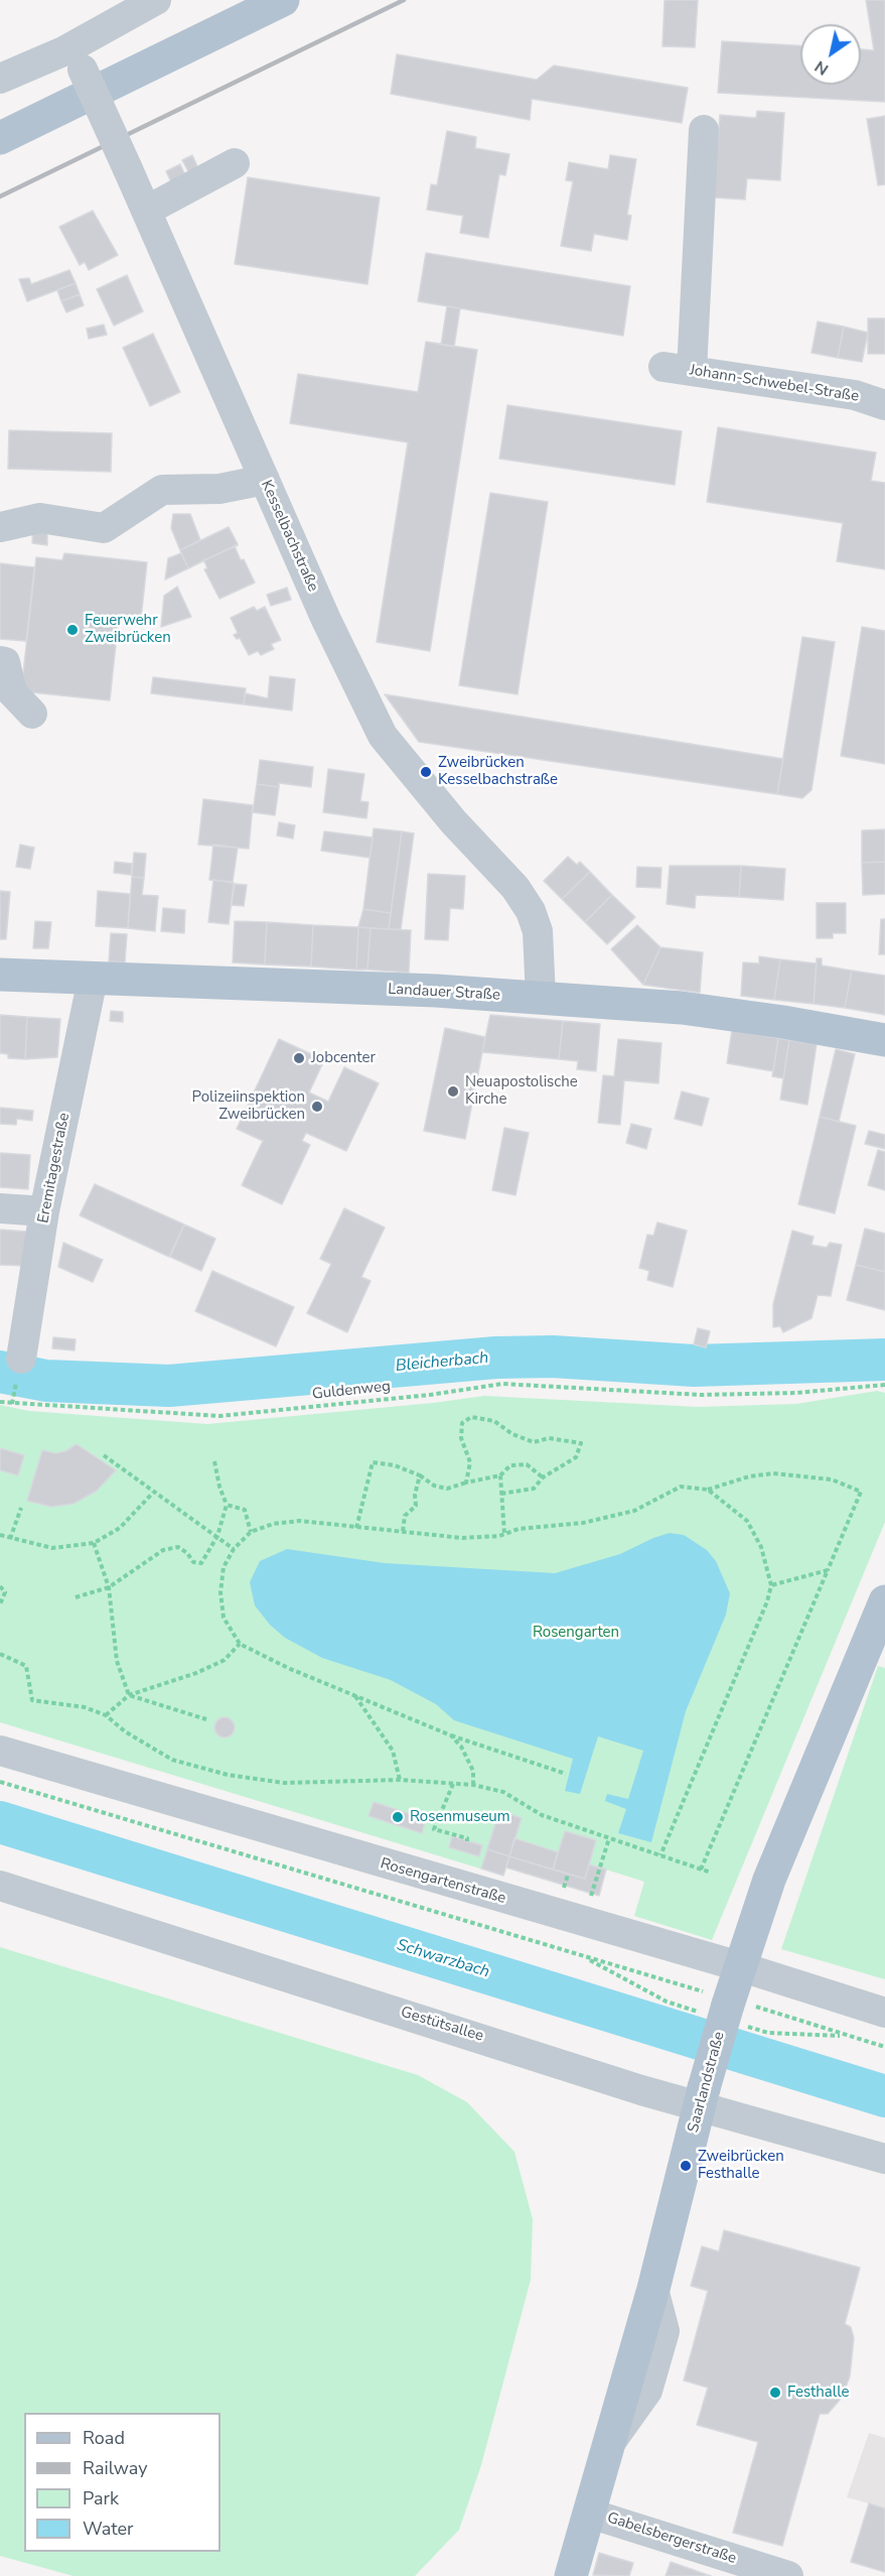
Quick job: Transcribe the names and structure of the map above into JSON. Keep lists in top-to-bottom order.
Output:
{
  "streets": {
    "main road": ["Landauer Straße", "Saarlandstraße"],
    "street": [
      "Johann-Schwebel-Straße",
      "Kesselbachstraße",
      "Eremitagestraße",
      "Rosengartenstraße",
      "Gestütsallee",
      "Gabelsbergerstraße"
    ],
    "path": ["Guldenweg"]
  },
  "crossings": [
    ["Kesselbachstraße", "Landauer Straße"],
    ["Landauer Straße", "Eremitagestraße"],
    ["Rosengartenstraße", "Saarlandstraße"],
    ["Gestütsallee", "Saarlandstraße"],
    ["Saarlandstraße", "Gabelsbergerstraße"]
  ],
  "water": ["Bleicherbach", "Schwarzbach"],
  "parks": ["Rosengarten"],
  "places": [
    "Feuerwehr Zweibrücken",
    "Zweibrücken Kesselbachstraße",
    "Jobcenter",
    "Neuapostolische Kirche",
    "Polizeiinspektion Zweibrücken",
    "Rosenmuseum",
    "Zweibrücken Festhalle",
    "Festhalle"
  ],
  "legend": [
    "Road",
    "Railway",
    "Park",
    "Water"
  ],
  "north": "bottom left"
}
